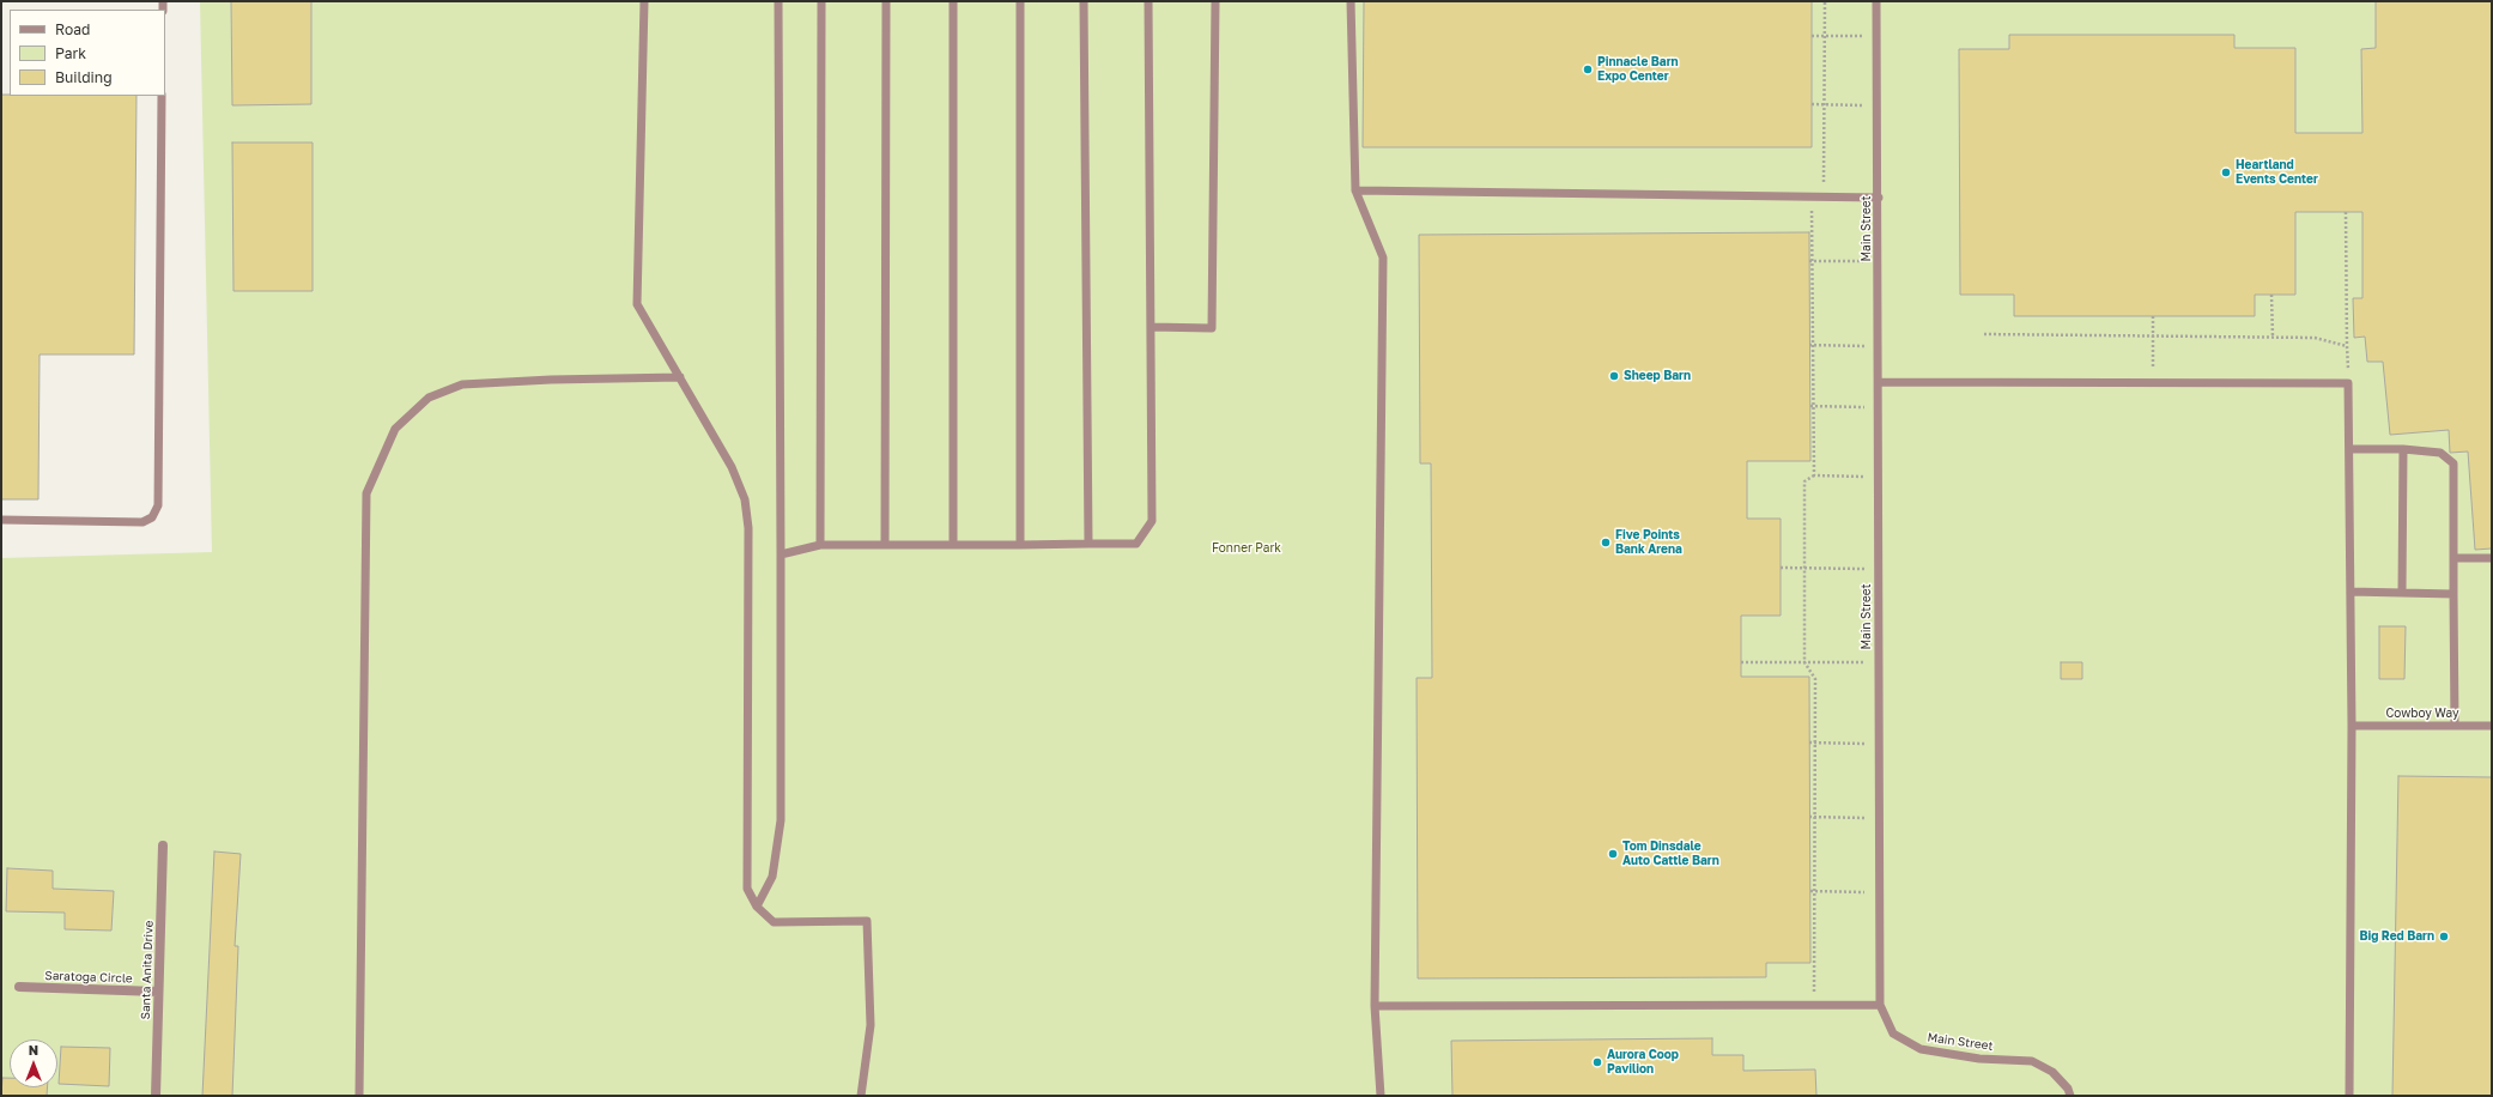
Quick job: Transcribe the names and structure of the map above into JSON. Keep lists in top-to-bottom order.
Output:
{
  "streets": {
    "street": ["Santa Anita Drive", "Saratoga Circle"],
    "lane": ["Main Street", "Cowboy Way"]
  },
  "crossings": [
    ["Santa Anita Drive", "Saratoga Circle"]
  ],
  "parks": ["Fonner Park"],
  "places": [
    "Pinnacle Barn Expo Center",
    "Heartland Events Center",
    "Sheep Barn",
    "Five Points Bank Arena",
    "Tom Dinsdale Auto Cattle Barn",
    "Big Red Barn",
    "Aurora Coop Pavilion"
  ],
  "legend": ["Road", "Park", "Building"],
  "north": "top"
}
